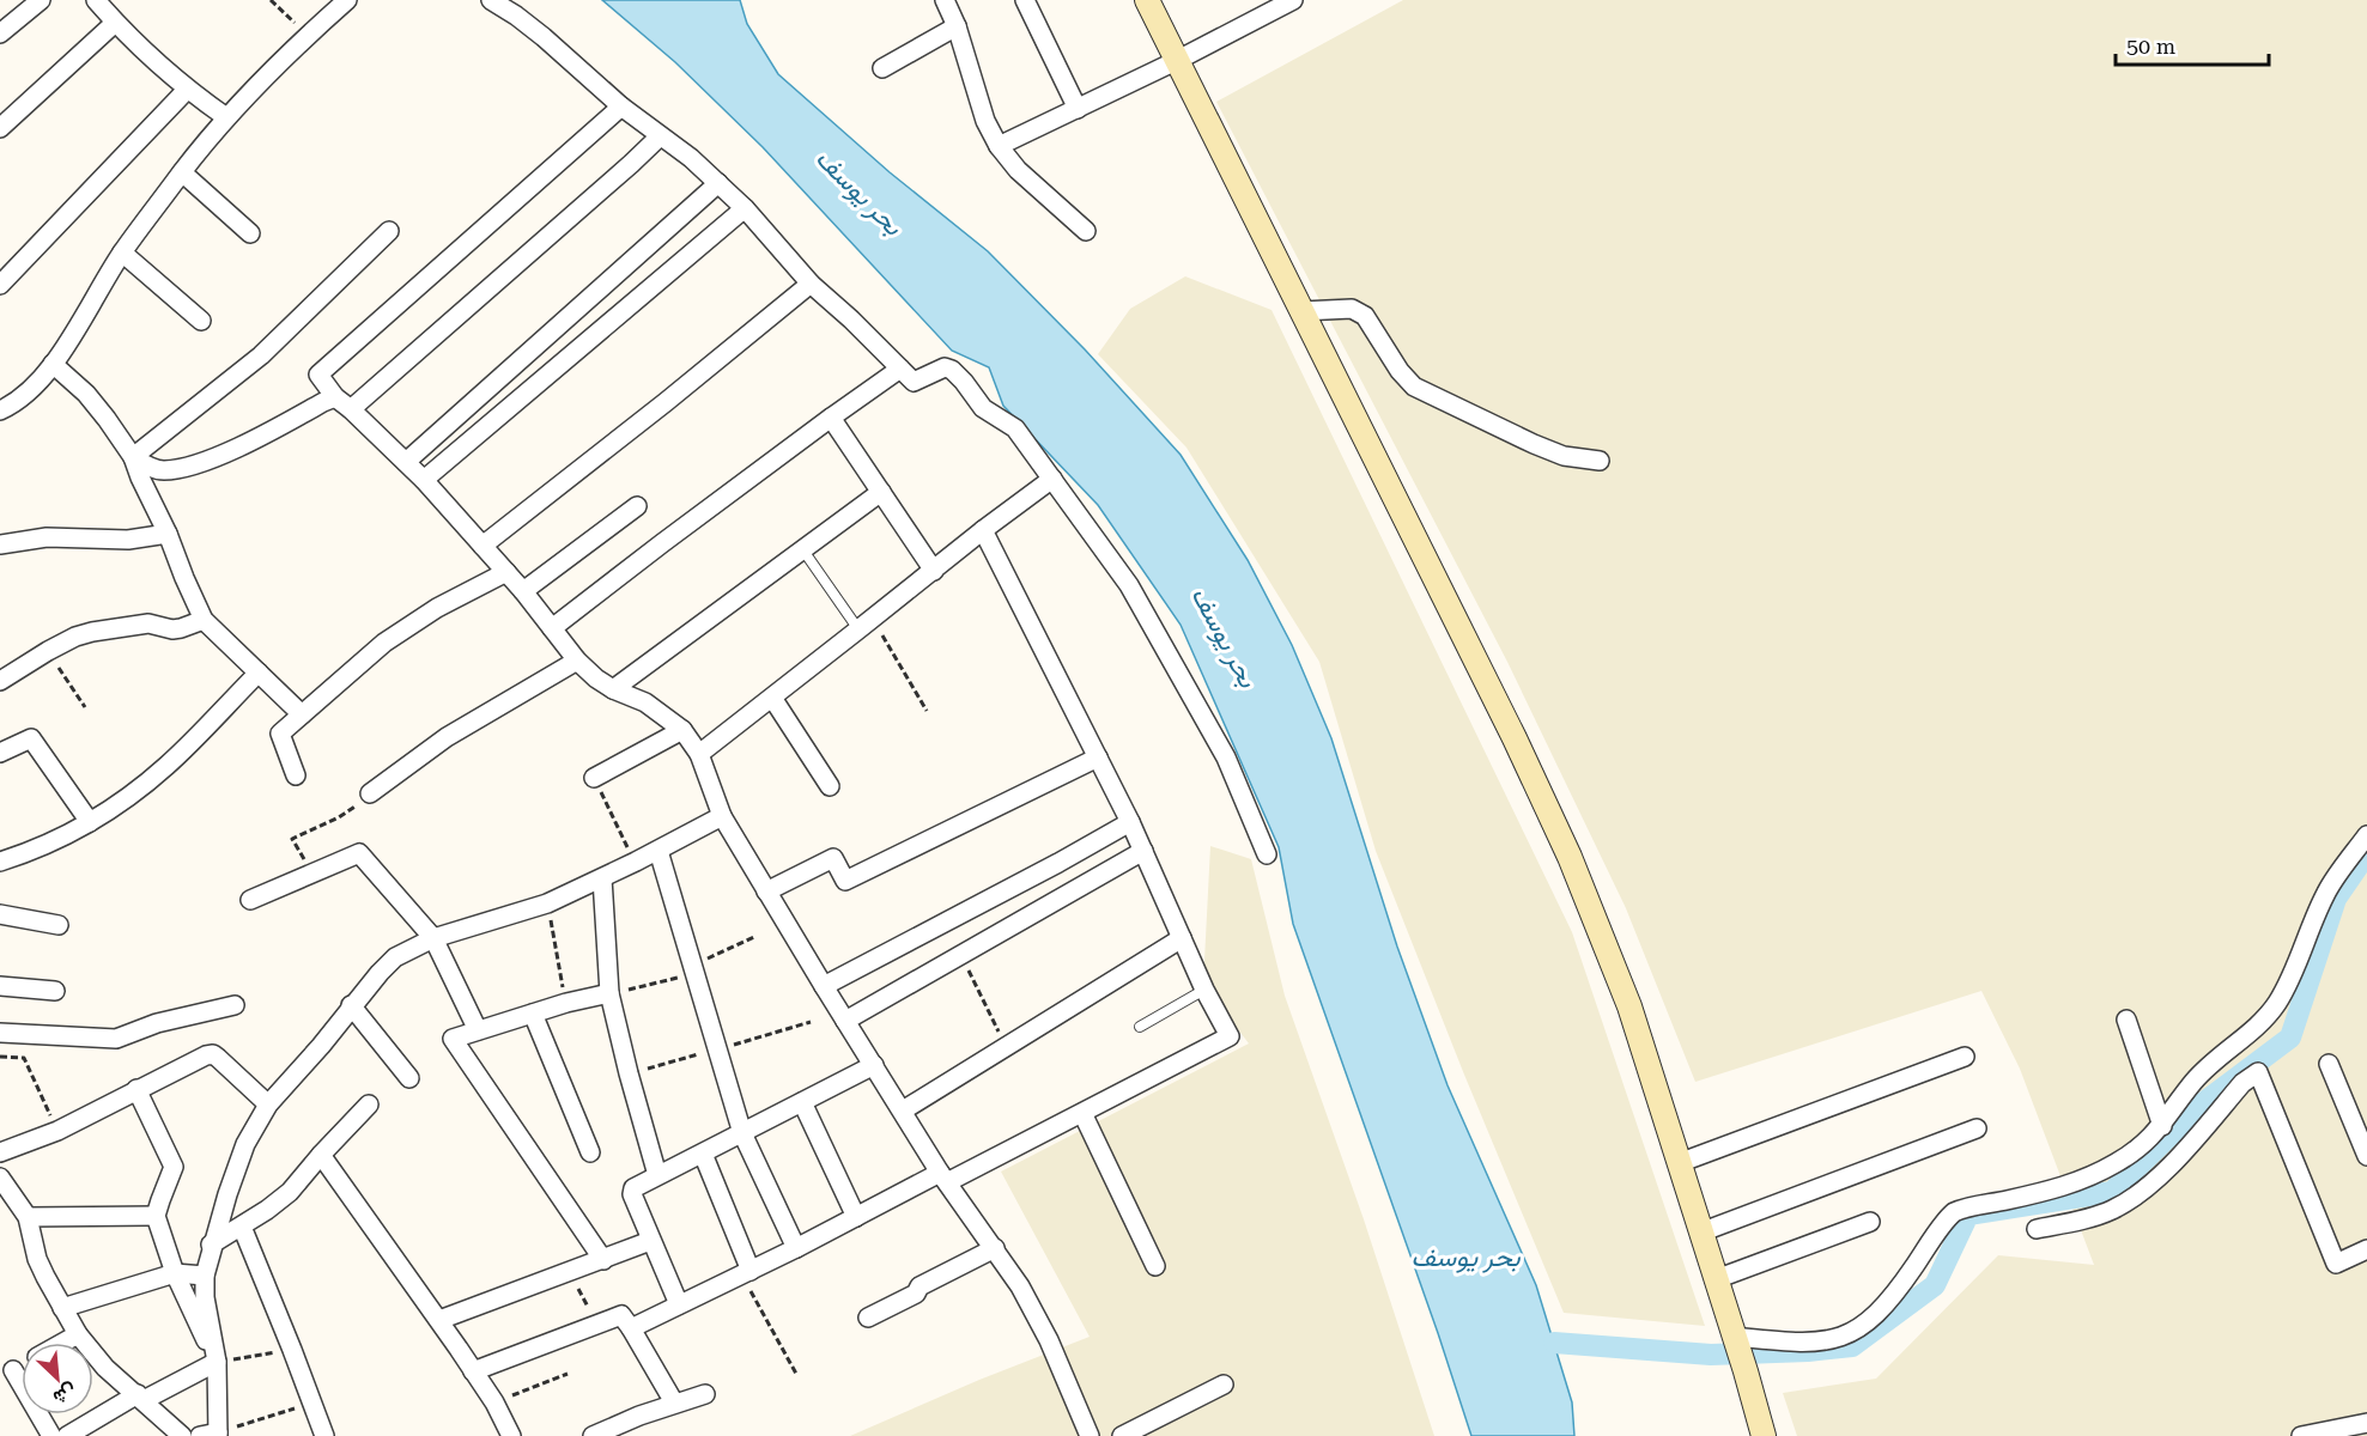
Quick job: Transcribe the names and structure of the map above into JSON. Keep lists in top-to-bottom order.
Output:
{
  "water": ["بحر يوسف"],
  "scale_bar": "50 m",
  "north": "bottom right"
}
